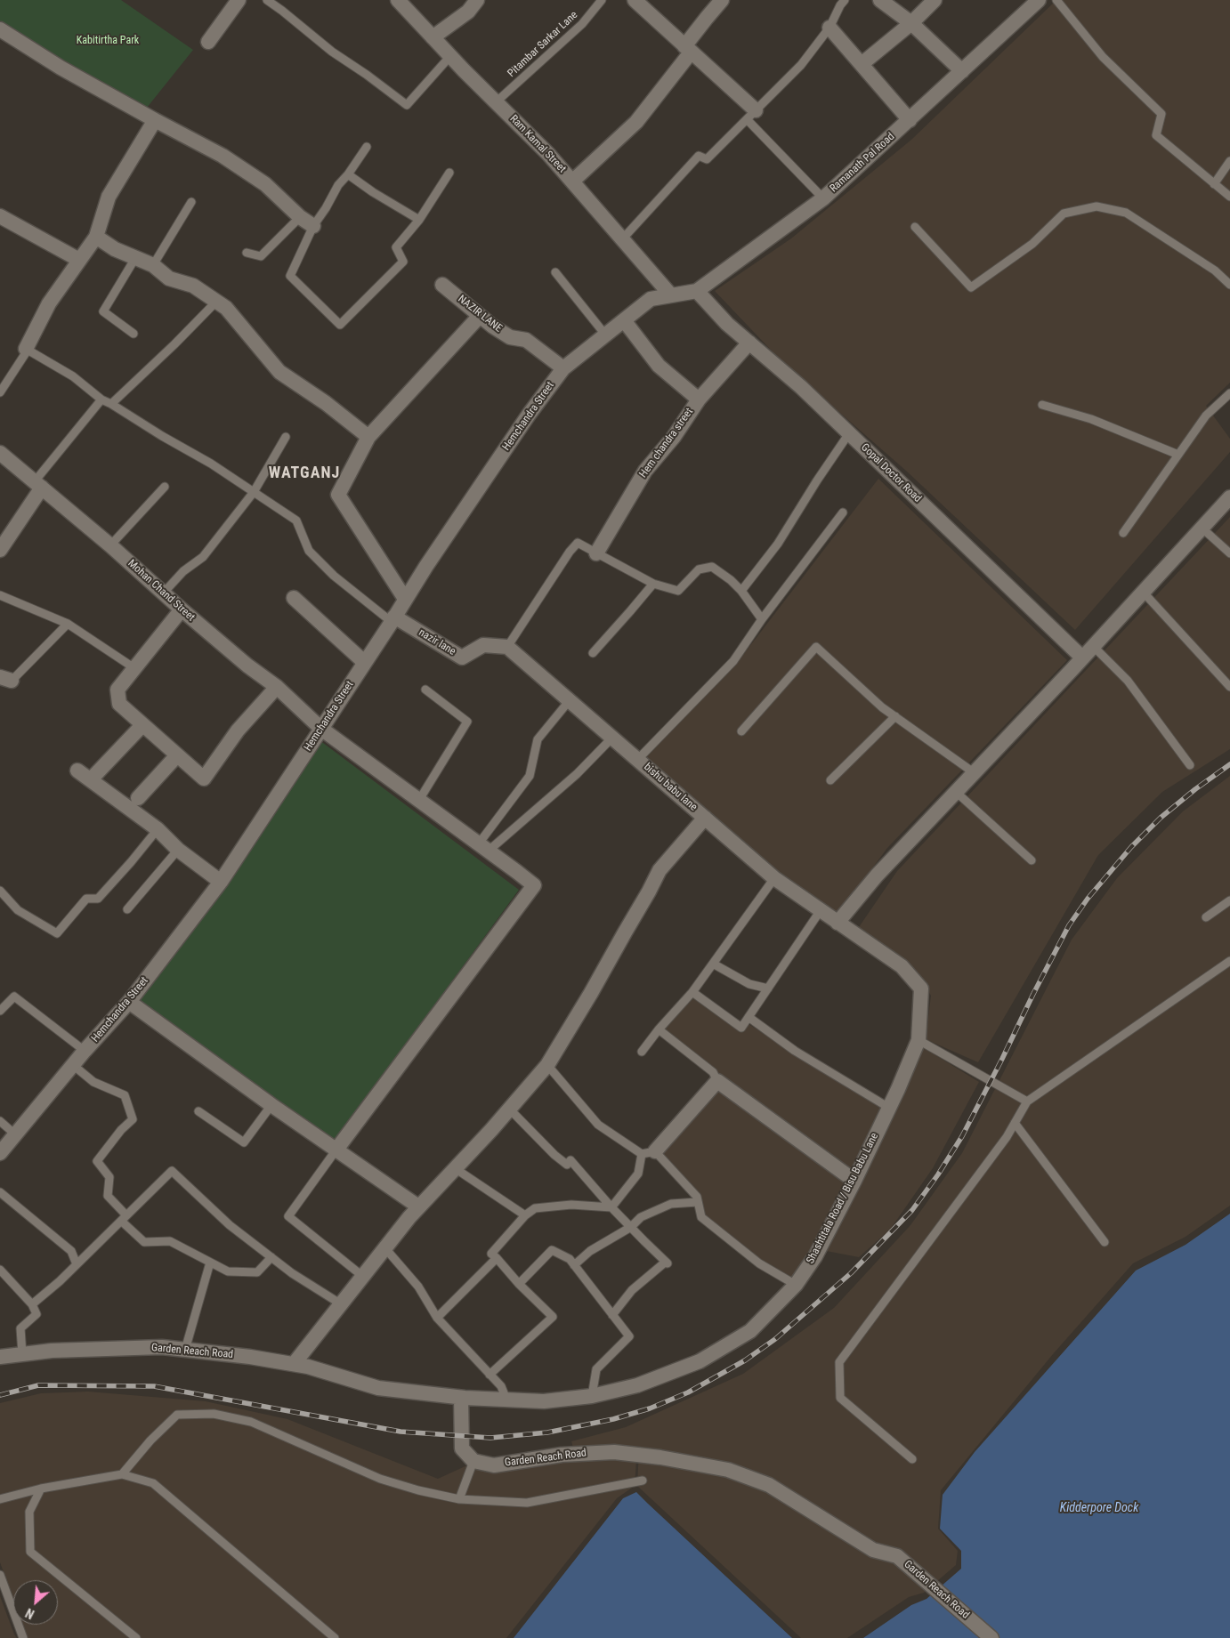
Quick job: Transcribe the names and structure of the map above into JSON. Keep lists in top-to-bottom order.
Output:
{
  "streets": {
    "street": [
      "Ram Kamal Street",
      "Ramanath Pal Road",
      "NAZIR LANE",
      "Hemchandra Street",
      "Hem chandra street",
      "Gopal Doctor Road",
      "Mohan Chand Street",
      "nazir lane",
      "bishu babu lane",
      "Shashtitala Road / Bisu Babu Lane",
      "Garden Reach Road"
    ],
    "lane": ["Pitambar Sarkar Lane"]
  },
  "crossings": [
    ["Pitambar Sarkar Lane", "Ram Kamal Street"],
    ["Ram Kamal Street", "Ramanath Pal Road"],
    ["Ram Kamal Street", "Hemchandra Street"],
    ["Ramanath Pal Road", "Hemchandra Street"],
    ["Ramanath Pal Road", "Gopal Doctor Road"],
    ["NAZIR LANE", "Hemchandra Street"],
    ["Hemchandra Street", "Mohan Chand Street"],
    ["Hemchandra Street", "nazir lane"],
    ["Hem chandra street", "Gopal Doctor Road"],
    ["nazir lane", "bishu babu lane"],
    ["bishu babu lane", "Shashtitala Road / Bisu Babu Lane"],
    ["Shashtitala Road / Bisu Babu Lane", "Garden Reach Road"]
  ],
  "districts": ["WATGANJ"],
  "water": ["Kidderpore Dock"],
  "parks": ["Kabitirtha Park"],
  "north": "bottom left"
}
